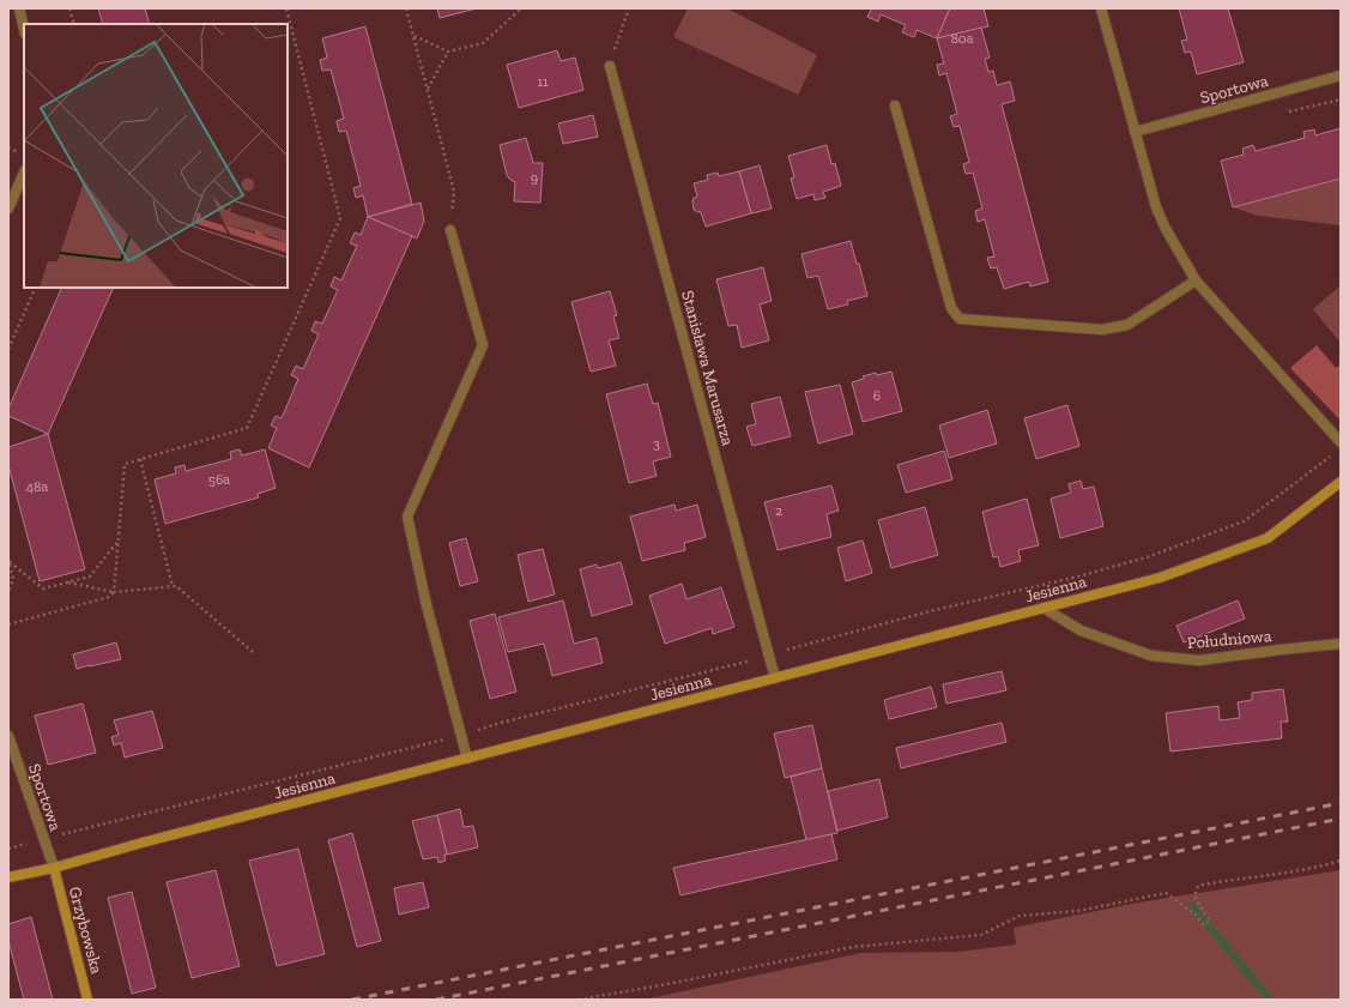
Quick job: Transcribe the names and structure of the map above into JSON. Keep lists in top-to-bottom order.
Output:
{
  "streets": {
    "street": [
      "Sportowa",
      "Stanisława Marusarza",
      "Jesienna",
      "Południowa",
      "Grzybowska"
    ]
  },
  "crossings": [
    ["Sportowa", "Jesienna"],
    ["Sportowa", "Grzybowska"],
    ["Stanisława Marusarza", "Jesienna"],
    ["Jesienna", "Południowa"],
    ["Jesienna", "Grzybowska"]
  ],
  "house_numbers": [
    "80a",
    "11",
    "9",
    "6",
    "3",
    "56a",
    "48a",
    "2"
  ]
}
